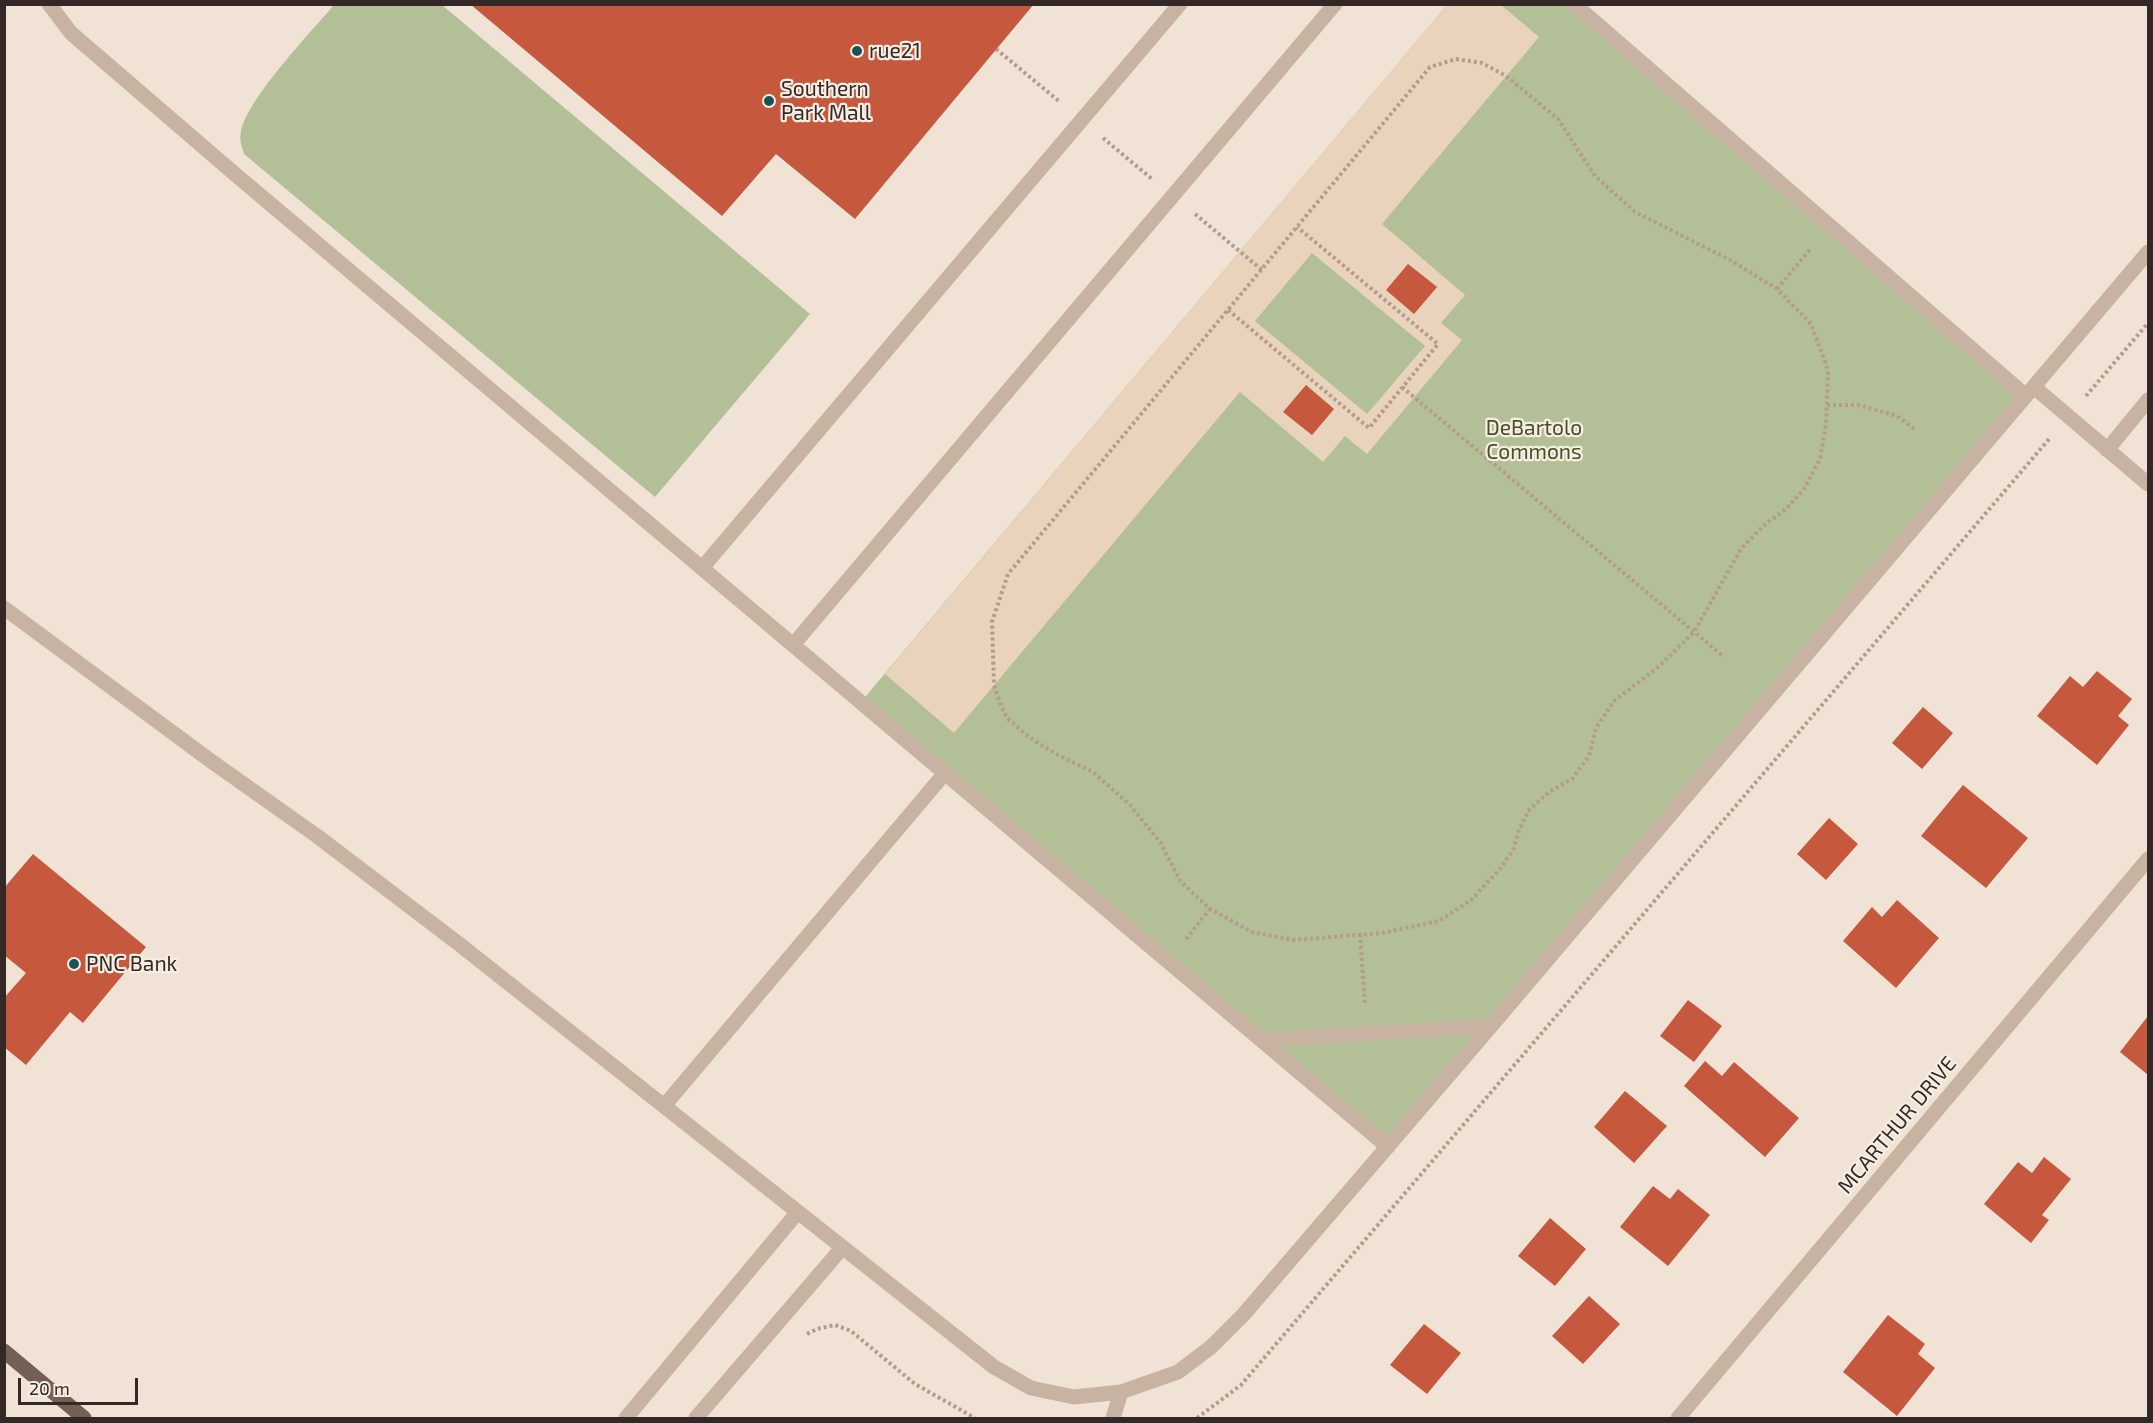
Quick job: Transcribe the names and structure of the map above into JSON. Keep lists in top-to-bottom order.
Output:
{
  "streets": {
    "street": ["MCARTHUR DRIVE"]
  },
  "parks": ["DeBartolo Commons"],
  "places": ["rue21", "Southern Park Mall", "PNC Bank"],
  "scale_bar": "20 m"
}
